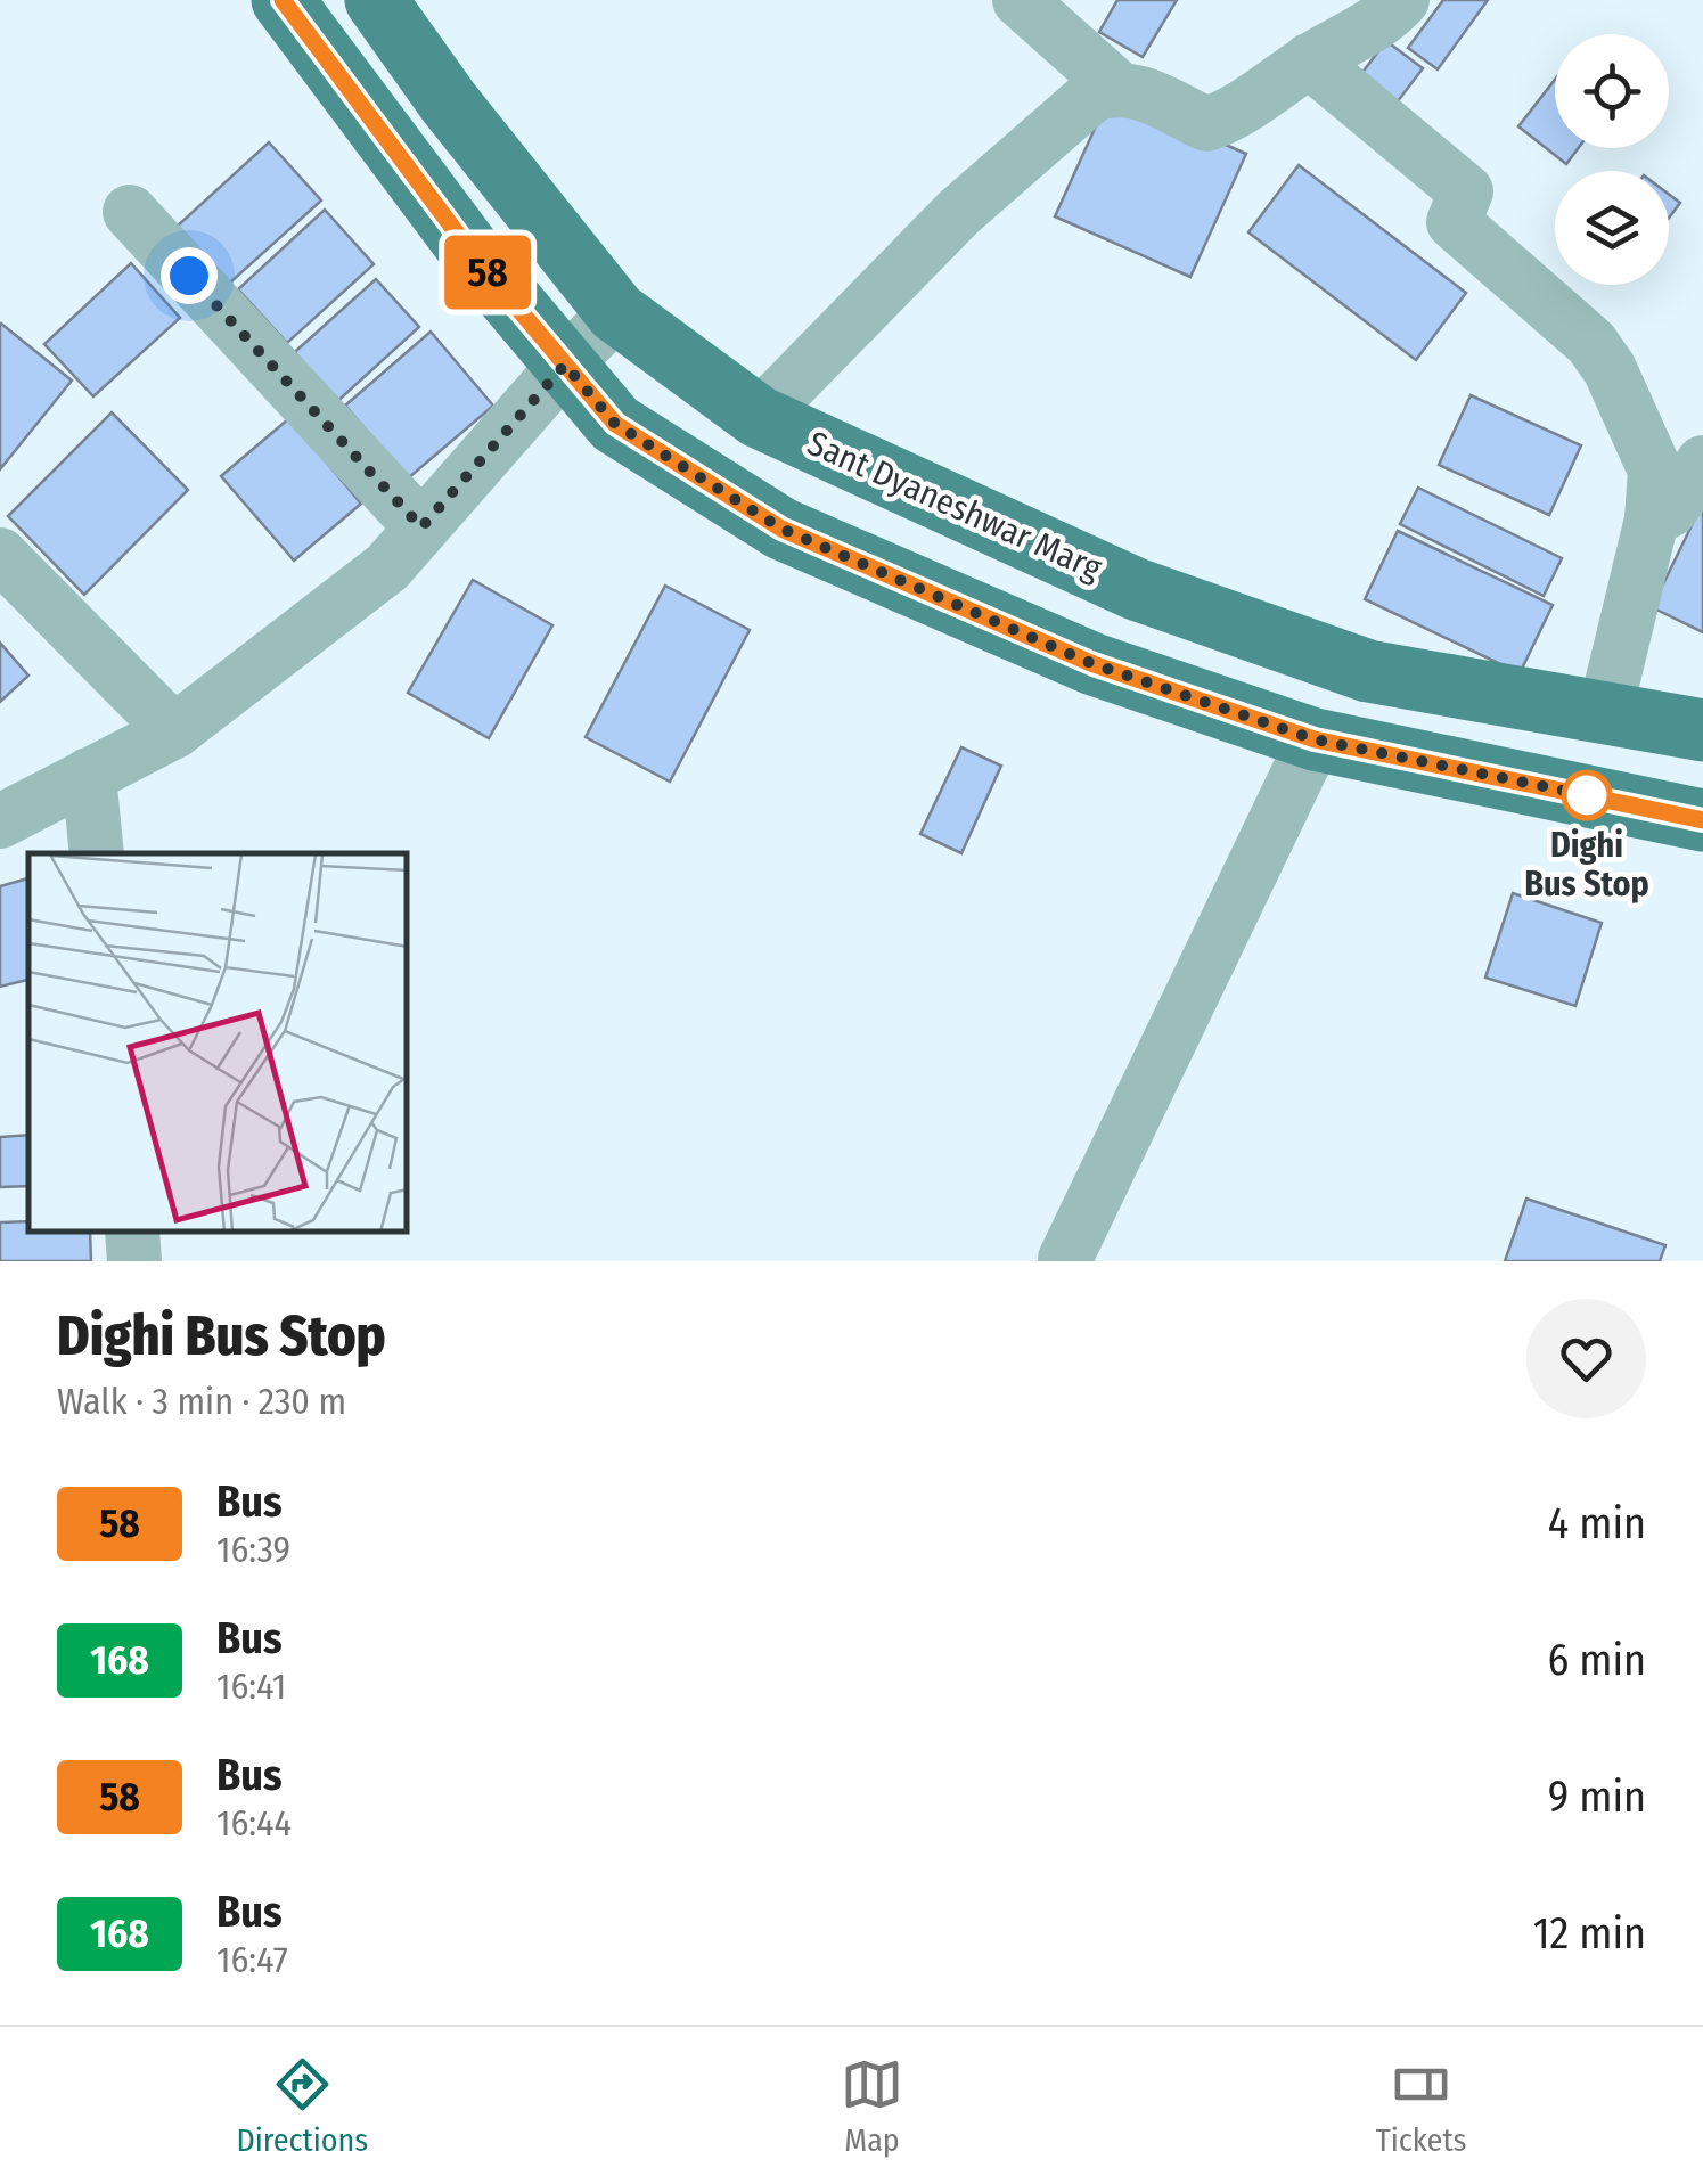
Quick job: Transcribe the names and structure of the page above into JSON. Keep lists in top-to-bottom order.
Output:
{
  "streets": {
    "main road": ["Sant Dyaneshwar Marg"]
  },
  "places": ["Dighi Bus Stop"],
  "lines": ["bus line 58"],
  "page": {
    "on_map": "58",
    "heading": ["Dighi Bus Stop", "Walk · 3 min · 230 m"],
    "list": [
      {
        "mark": "58",
        "name": "Bus",
        "note": "16:39",
        "value": "4 min"
      },
      {
        "mark": "168",
        "name": "Bus",
        "note": "16:41",
        "value": "6 min"
      },
      {
        "mark": "58",
        "name": "Bus",
        "note": "16:44",
        "value": "9 min"
      },
      {
        "mark": "168",
        "name": "Bus",
        "note": "16:47",
        "value": "12 min"
      }
    ],
    "tabs": ["Directions", "Map", "Tickets"]
  }
}
